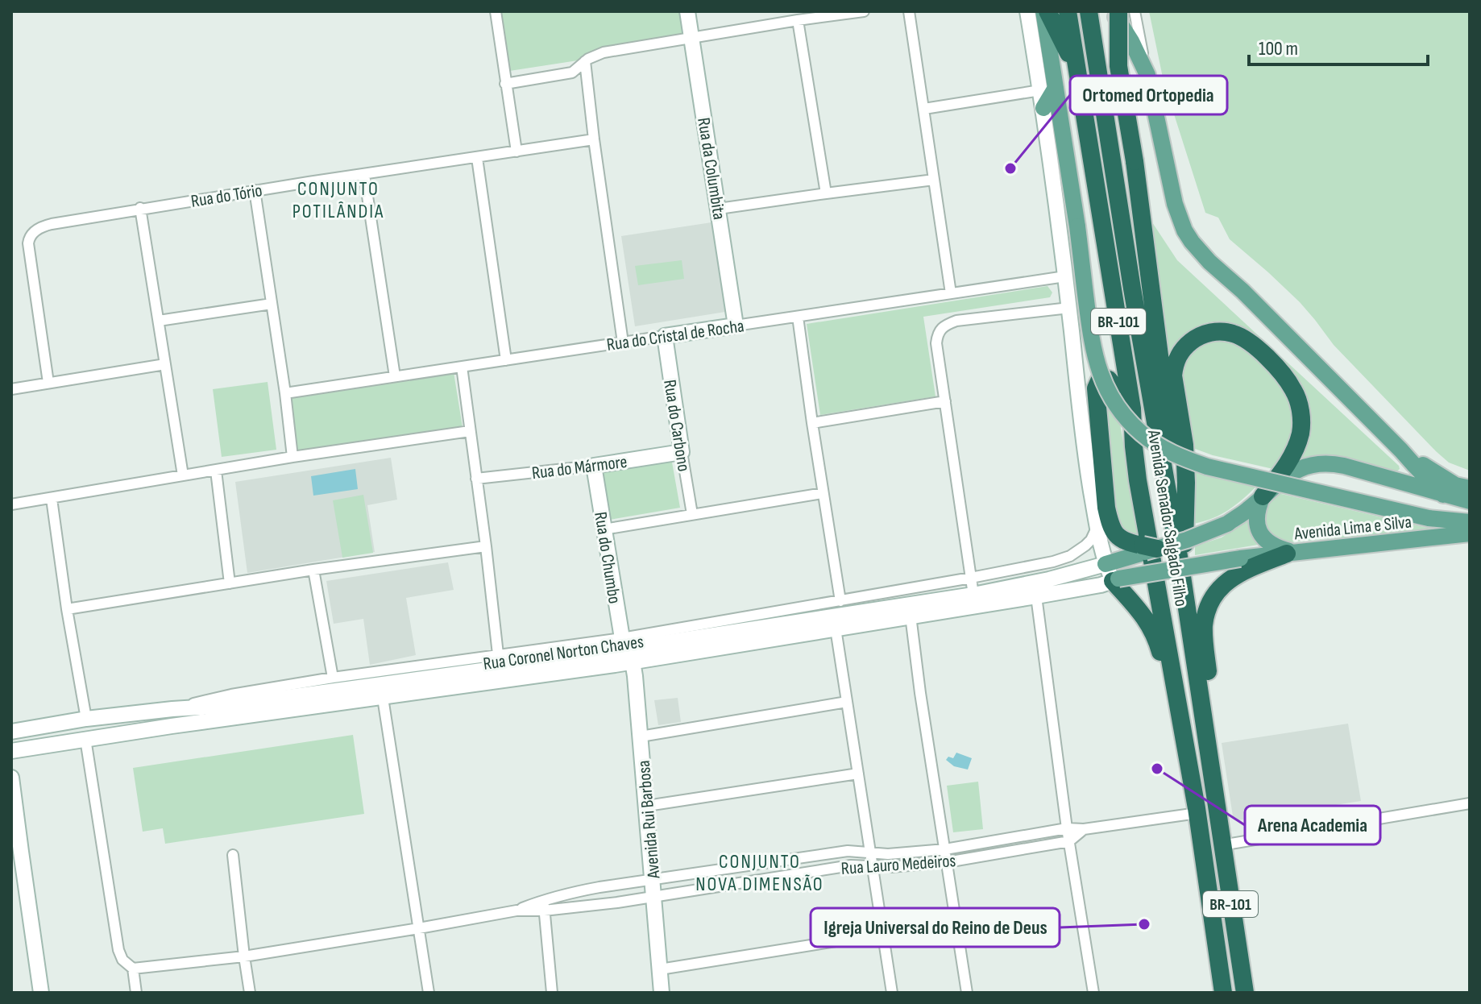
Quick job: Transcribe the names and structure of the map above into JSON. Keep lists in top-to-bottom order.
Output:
{
  "streets": {
    "highway": ["BR-101", "Avenida Senador Salgado Filho"],
    "main road": [
      "Rua da Columbita",
      "Rua do Cristal de Rocha",
      "Rua do Carbono",
      "Rua do Mármore",
      "Avenida Lima e Silva",
      "Rua do Chumbo",
      "Rua Coronel Norton Chaves",
      "Avenida Rui Barbosa"
    ],
    "street": ["Rua do Tório", "Rua Lauro Medeiros"]
  },
  "crossings": [
    ["Rua da Columbita", "Rua do Cristal de Rocha"],
    ["Rua do Cristal de Rocha", "Rua do Carbono"],
    ["Rua do Carbono", "Rua do Mármore"],
    ["Rua do Mármore", "Rua do Chumbo"],
    ["Avenida Senador Salgado Filho", "Rua Lauro Medeiros"],
    ["Avenida Lima e Silva", "Rua Coronel Norton Chaves"],
    ["Rua do Chumbo", "Rua Coronel Norton Chaves"],
    ["Rua do Chumbo", "Avenida Rui Barbosa"],
    ["Rua Coronel Norton Chaves", "Avenida Rui Barbosa"],
    ["Avenida Rui Barbosa", "Rua Lauro Medeiros"]
  ],
  "districts": ["CONJUNTO POTILÂNDIA", "CONJUNTO NOVA DIMENSÃO"],
  "places": ["Ortomed Ortopedia", "Arena Academia", "Igreja Universal do Reino de Deus"],
  "scale_bar": "100 m"
}
